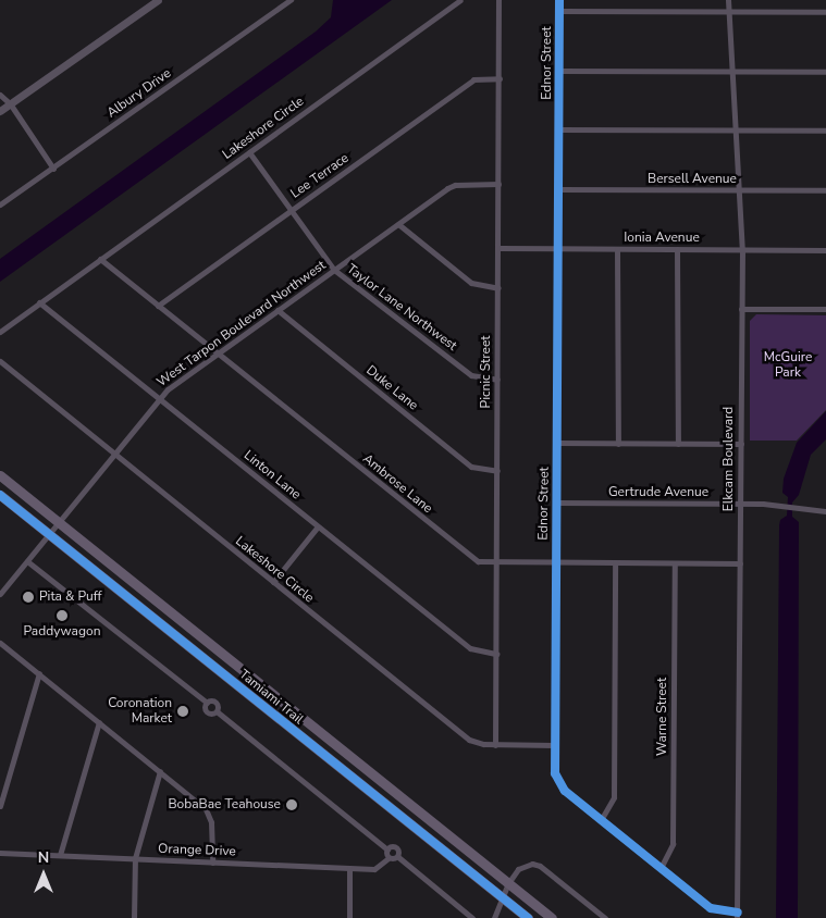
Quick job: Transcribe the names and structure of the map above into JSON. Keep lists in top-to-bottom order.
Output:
{
  "streets": {
    "main road": ["Tamiami Trail"],
    "street": [
      "Ednor Street",
      "Albury Drive",
      "Lakeshore Circle",
      "Lee Terrace",
      "Bersell Avenue",
      "Ionia Avenue",
      "Taylor Lane Northwest",
      "West Tarpon Boulevard Northwest",
      "Picnic Street",
      "Duke Lane",
      "Elkcam Boulevard",
      "Linton Lane",
      "Ambrose Lane",
      "Gertrude Avenue",
      "Warne Street",
      "Orange Drive"
    ]
  },
  "crossings": [
    ["Ednor Street", "Lakeshore Circle"],
    ["Ednor Street", "Bersell Avenue"],
    ["Ednor Street", "Ionia Avenue"],
    ["Ednor Street", "Elkcam Boulevard"],
    ["Ednor Street", "Ambrose Lane"],
    ["Ednor Street", "Gertrude Avenue"],
    ["Ednor Street", "Warne Street"],
    ["Lakeshore Circle", "Taylor Lane Northwest"],
    ["Lakeshore Circle", "West Tarpon Boulevard Northwest"],
    ["Lakeshore Circle", "Picnic Street"],
    ["Lakeshore Circle", "Linton Lane"],
    ["Lakeshore Circle", "Ambrose Lane"],
    ["Lee Terrace", "Taylor Lane Northwest"],
    ["Lee Terrace", "Picnic Street"],
    ["Lee Terrace", "Ambrose Lane"],
    ["Bersell Avenue", "Elkcam Boulevard"],
    ["Ionia Avenue", "Picnic Street"],
    ["Ionia Avenue", "Elkcam Boulevard"],
    ["Taylor Lane Northwest", "West Tarpon Boulevard Northwest"],
    ["Taylor Lane Northwest", "Picnic Street"],
    ["West Tarpon Boulevard Northwest", "Picnic Street"],
    ["West Tarpon Boulevard Northwest", "Duke Lane"],
    ["West Tarpon Boulevard Northwest", "Linton Lane"],
    ["West Tarpon Boulevard Northwest", "Ambrose Lane"],
    ["West Tarpon Boulevard Northwest", "Tamiami Trail"],
    ["Picnic Street", "Duke Lane"],
    ["Picnic Street", "Linton Lane"],
    ["Picnic Street", "Ambrose Lane"],
    ["Elkcam Boulevard", "Ambrose Lane"],
    ["Elkcam Boulevard", "Gertrude Avenue"],
    ["Ambrose Lane", "Warne Street"]
  ],
  "parks": ["McGuire Park"],
  "places": [
    "Pita & Puff",
    "Paddywagon",
    "Coronation Market",
    "BobaBae Teahouse"
  ],
  "north": "top"
}
